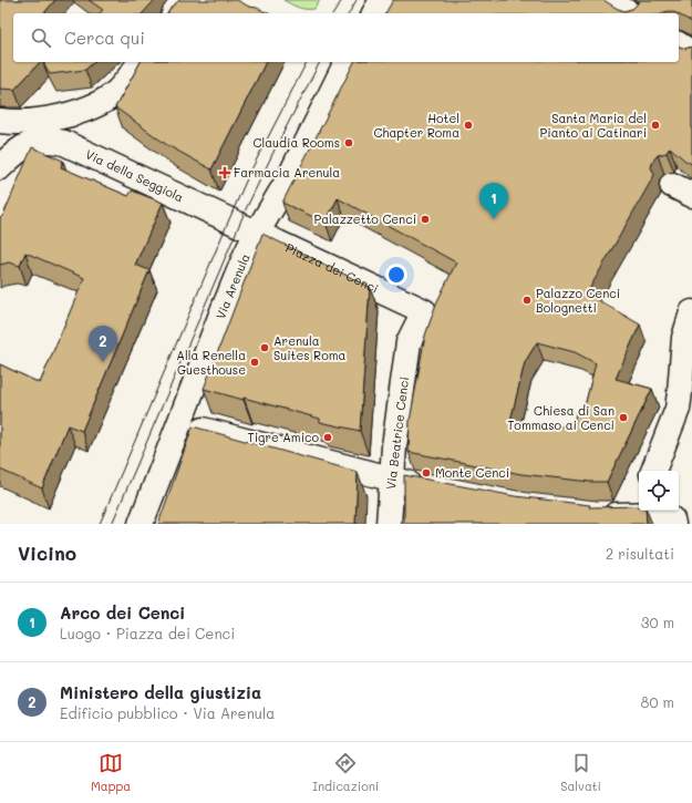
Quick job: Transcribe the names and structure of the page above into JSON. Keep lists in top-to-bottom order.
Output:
{
  "streets": {
    "street": [
      "Via della Seggiola",
      "Piazza dei Cenci",
      "Via Arenula",
      "Via Beatrice Cenci"
    ]
  },
  "crossings": [
    ["Via della Seggiola", "Piazza dei Cenci"],
    ["Via della Seggiola", "Via Arenula"],
    ["Piazza dei Cenci", "Via Arenula"],
    ["Piazza dei Cenci", "Via Beatrice Cenci"]
  ],
  "places": {
    "other": [
      "Hotel Chapter Roma",
      "Santa Maria del Pianto ai Catinari",
      "Claudia Rooms",
      "Palazzetto Cenci",
      "Palazzo Cenci Bolognetti",
      "Arenula Suites Roma",
      "Alla Renella Guesthouse",
      "Chiesa di San Tommaso ai Cenci",
      "Tigre Amico",
      "Monte Cenci"
    ],
    "health": ["Farmacia Arenula"]
  },
  "page": {
    "search": "Cerca qui",
    "pins": ["1", "2"],
    "heading": ["Vicino", "2 risultati"],
    "list": [
      {
        "mark": "1",
        "name": "Arco dei Cenci",
        "note": "Luogo · Piazza dei Cenci",
        "value": "30 m"
      },
      {
        "mark": "2",
        "name": "Ministero della giustizia",
        "note": "Edificio pubblico · Via Arenula",
        "value": "80 m"
      }
    ],
    "nav": ["Mappa", "Indicazioni", "Salvati"]
  }
}
